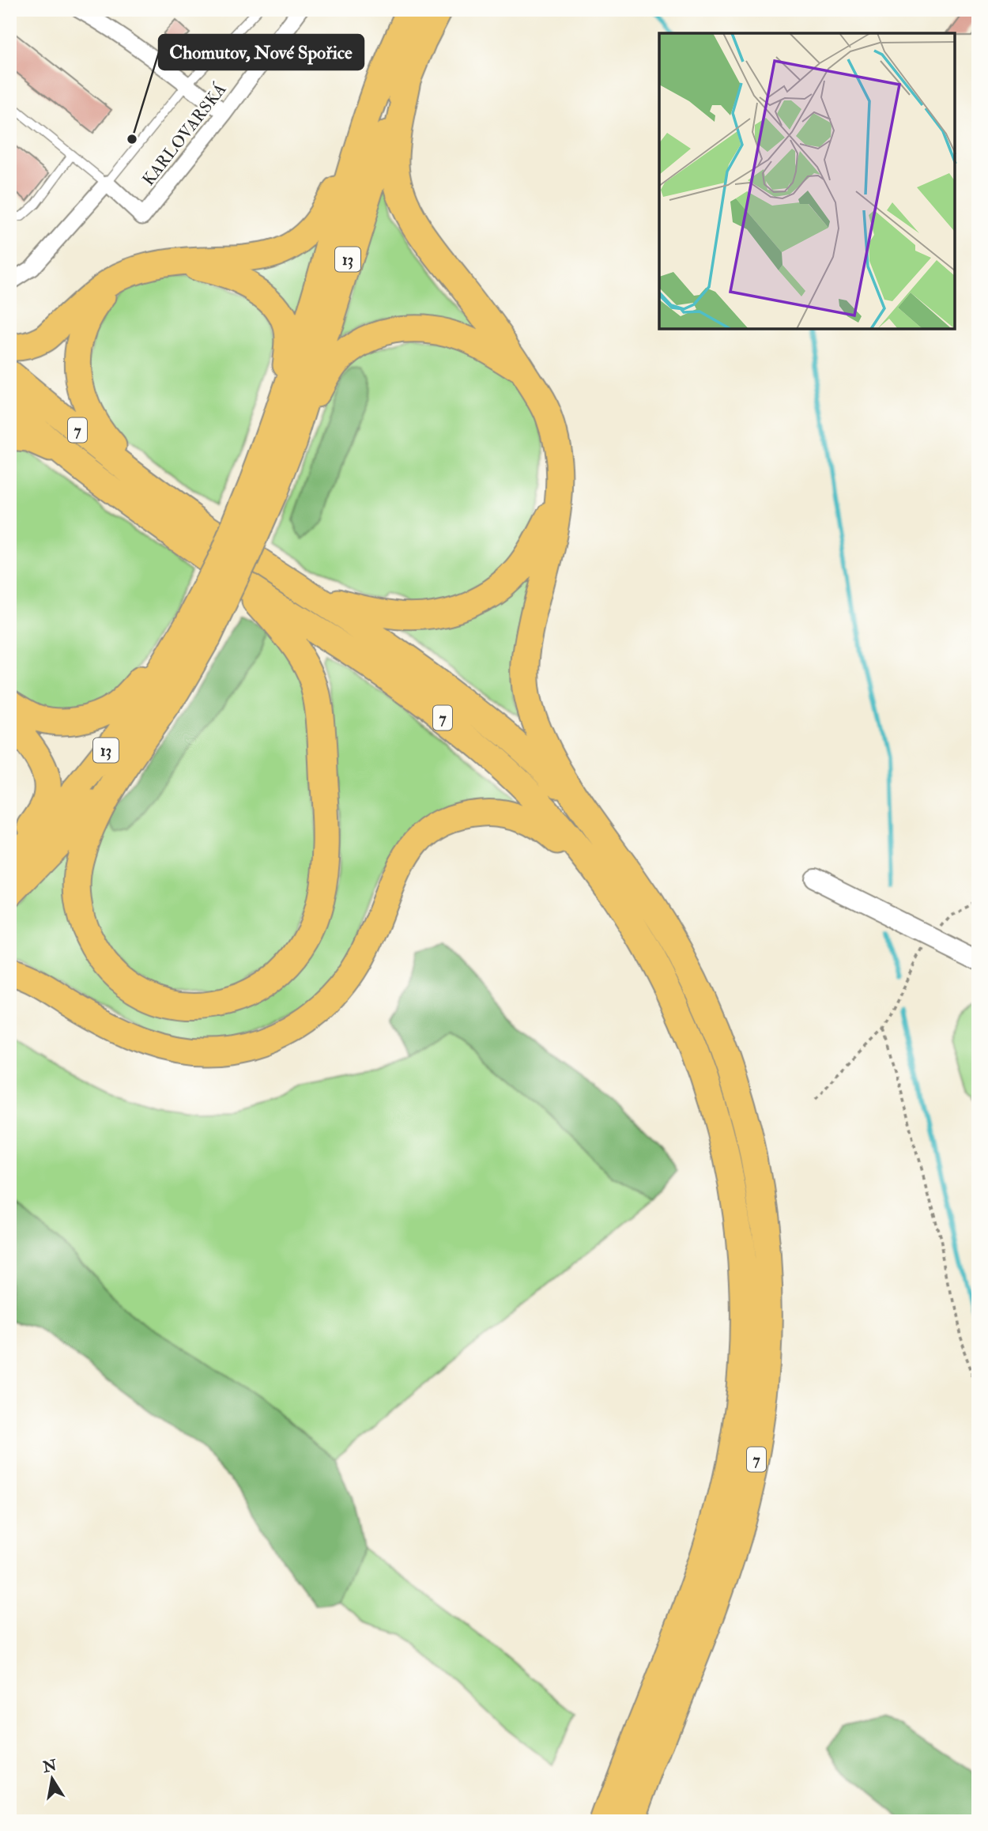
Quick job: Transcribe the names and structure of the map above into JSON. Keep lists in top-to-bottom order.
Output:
{
  "streets": {
    "highway": ["13", "7"],
    "street": ["KARLOVARSKÁ"]
  },
  "places": ["Chomutov, Nové Spořice"],
  "north": "top"
}
